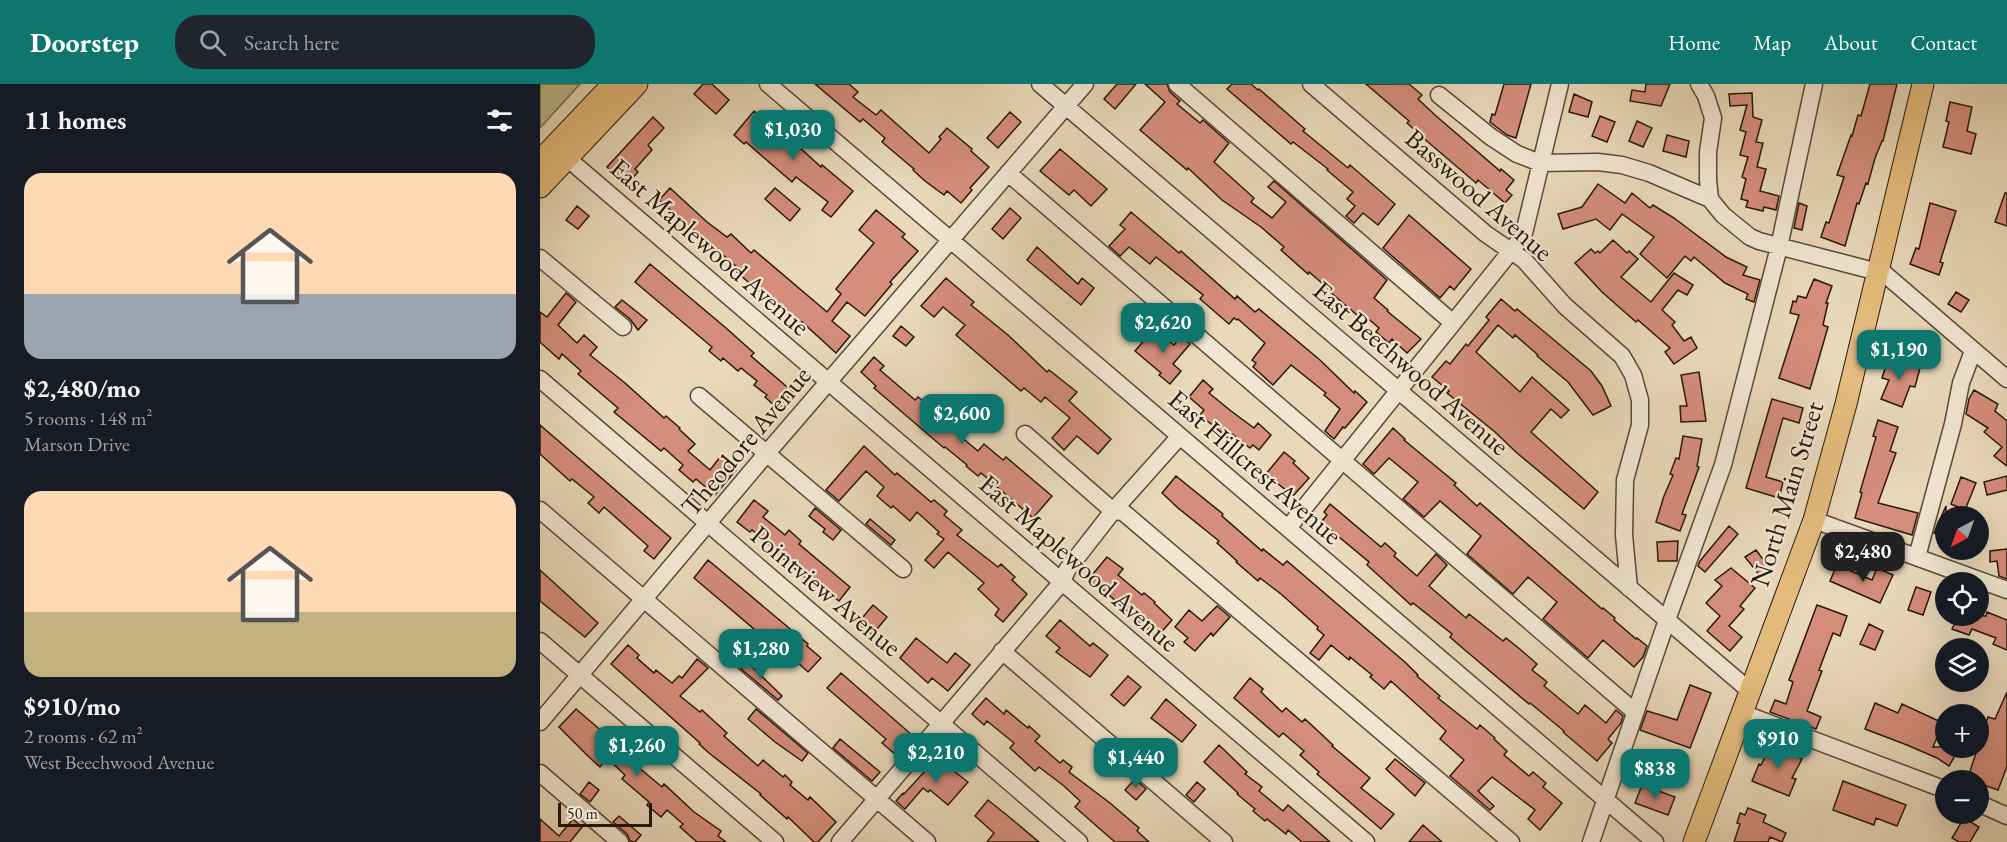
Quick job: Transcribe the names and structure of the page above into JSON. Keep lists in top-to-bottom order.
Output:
{
  "streets": {
    "main road": ["North Main Street"],
    "street": [
      "Basswood Avenue",
      "East Maplewood Avenue",
      "East Beechwood Avenue",
      "Theodore Avenue",
      "East Hillcrest Avenue",
      "Pointview Avenue"
    ]
  },
  "crossings": [
    ["Basswood Avenue", "East Beechwood Avenue"],
    ["East Maplewood Avenue", "Theodore Avenue"],
    ["East Beechwood Avenue", "Theodore Avenue"],
    ["East Beechwood Avenue", "North Main Street"],
    ["Theodore Avenue", "East Hillcrest Avenue"],
    ["Theodore Avenue", "Pointview Avenue"]
  ],
  "scale_bar": "50 m",
  "north": "bottom left",
  "page": {
    "header": "Doorstep",
    "search": "Search here",
    "nav": [
      "Home",
      "Map",
      "About",
      "Contact"
    ],
    "heading": "11 homes",
    "price": [
      "$1,030",
      "$2,620",
      "$1,190",
      "$2,600",
      "$2,480",
      "$1,280",
      "$910",
      "$1,260",
      "$2,210",
      "$1,440",
      "$838"
    ],
    "list": [
      {
        "name": "$2,480/mo",
        "note": "5 rooms · 148 m² · Marson Drive"
      },
      {
        "name": "$910/mo",
        "note": "2 rooms · 62 m² · West Beechwood Avenue"
      }
    ],
    "map_buttons": ["+", "−"],
    "scale": "50 m"
  }
}
